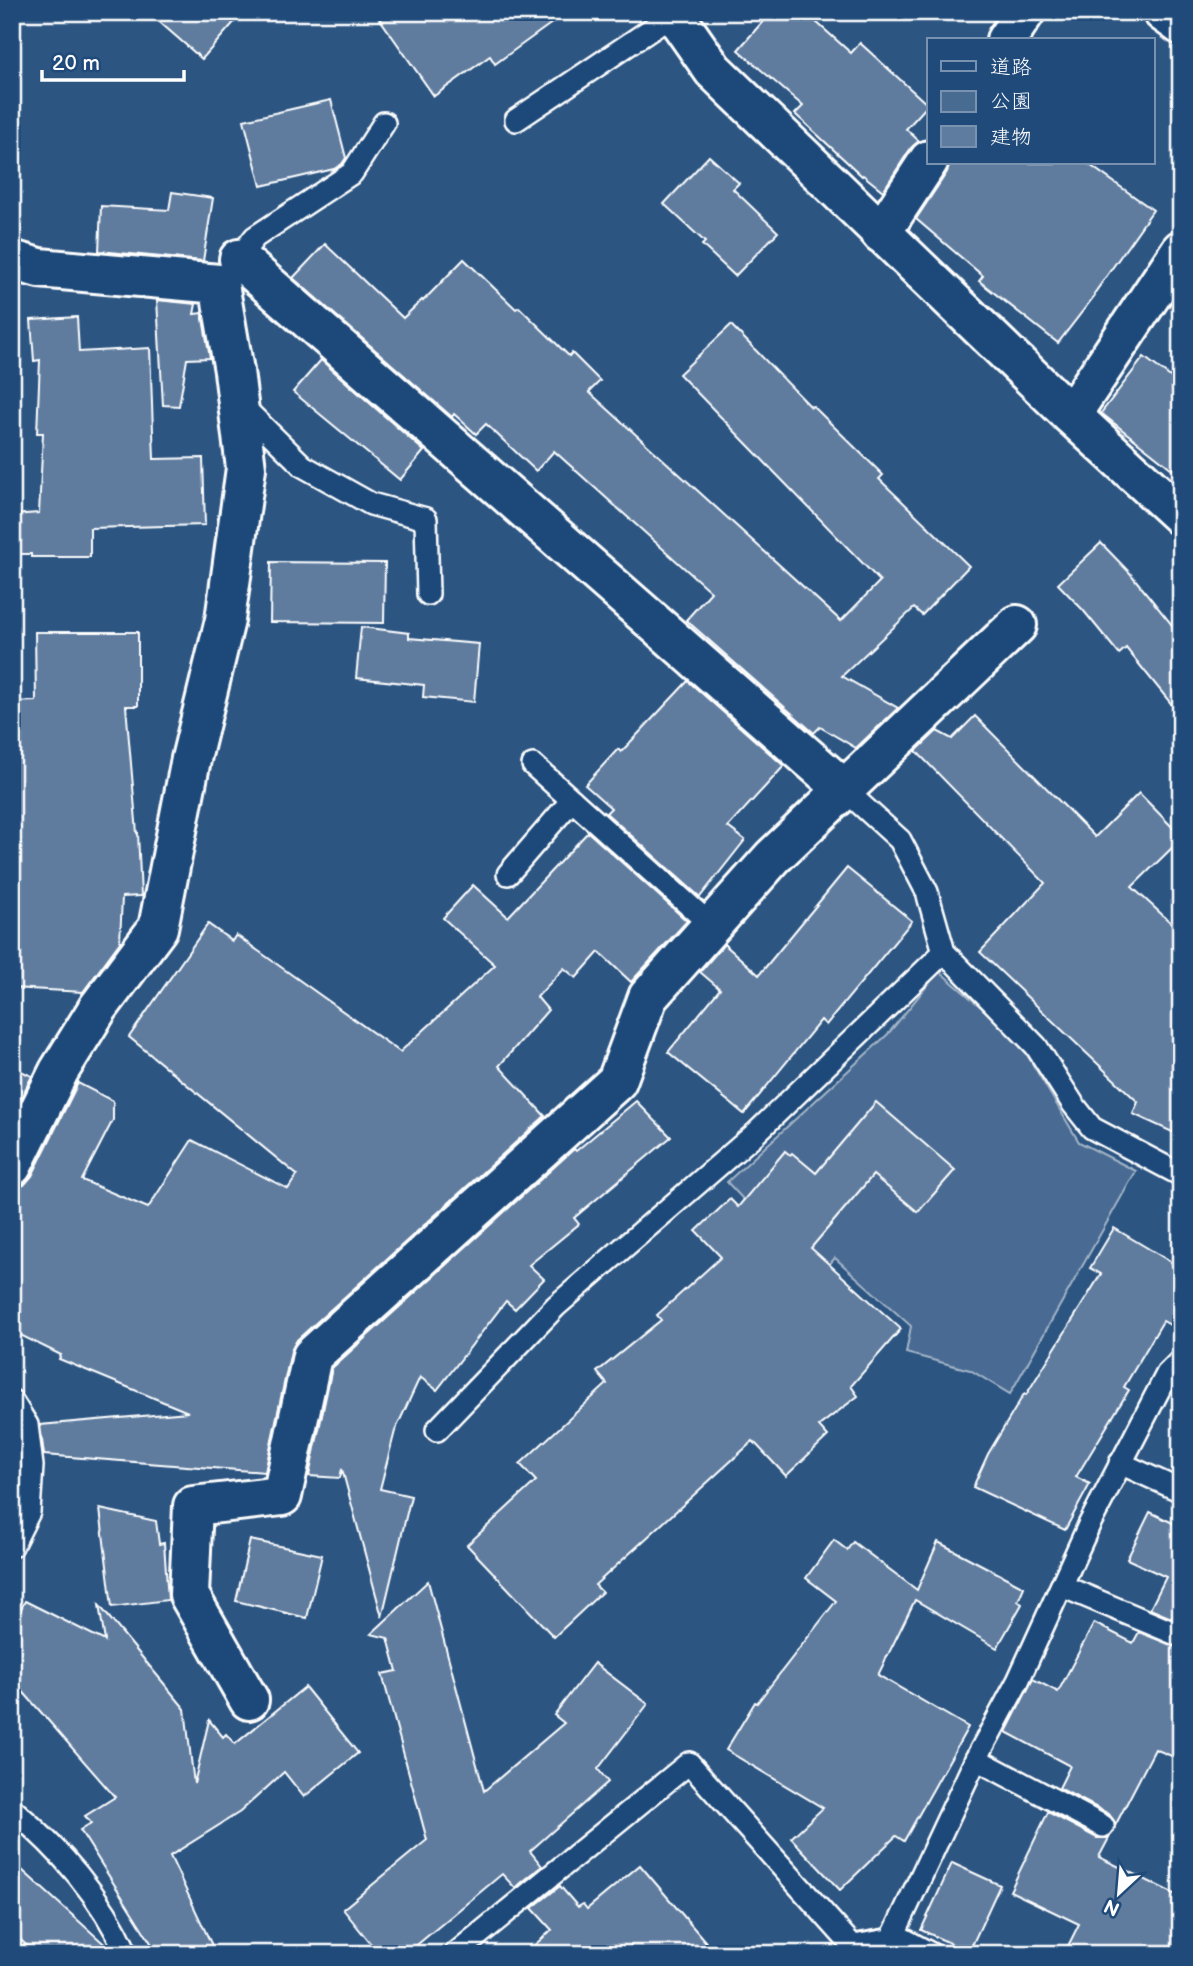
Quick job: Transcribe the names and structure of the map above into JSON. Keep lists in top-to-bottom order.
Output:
{
  "legend": ["道路", "公園", "建物"],
  "scale_bar": "20 m",
  "north": "bottom left"
}
